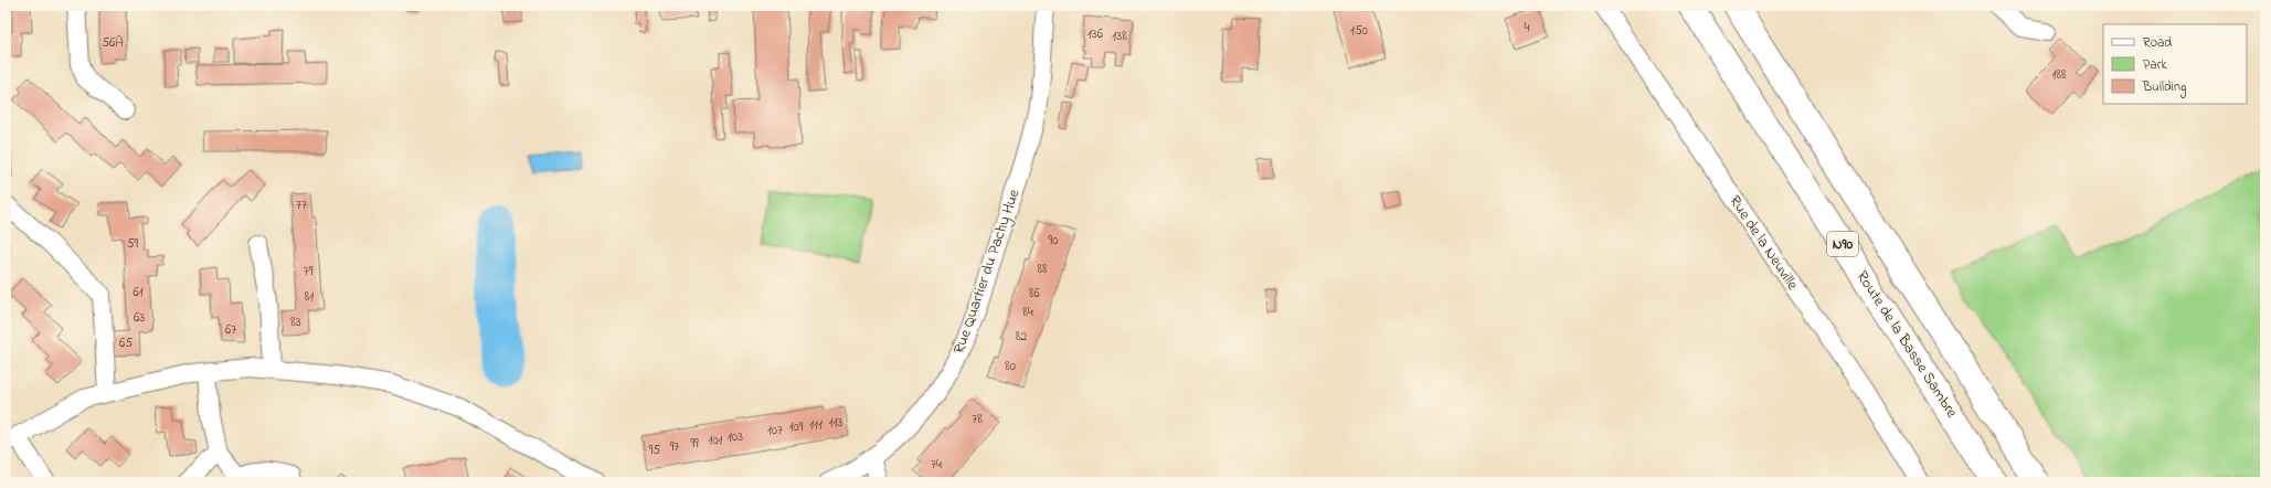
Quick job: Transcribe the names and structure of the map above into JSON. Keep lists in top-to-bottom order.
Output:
{
  "streets": {
    "highway": ["N90", "Route de la Basse Sambre"],
    "street": ["Rue de la Neuville", "Rue Quartier du Pachy Hue"]
  },
  "house_numbers": [
    "4",
    "150",
    "136",
    "138",
    "56A",
    "188",
    "77",
    "90",
    "59",
    "88",
    "79",
    "61",
    "86",
    "81",
    "84",
    "63",
    "83",
    "67",
    "82",
    "65",
    "80",
    "78",
    "113",
    "111",
    "109",
    "107",
    "103",
    "101",
    "99",
    "97",
    "95",
    "74"
  ],
  "legend": ["Road", "Park", "Building"]
}
